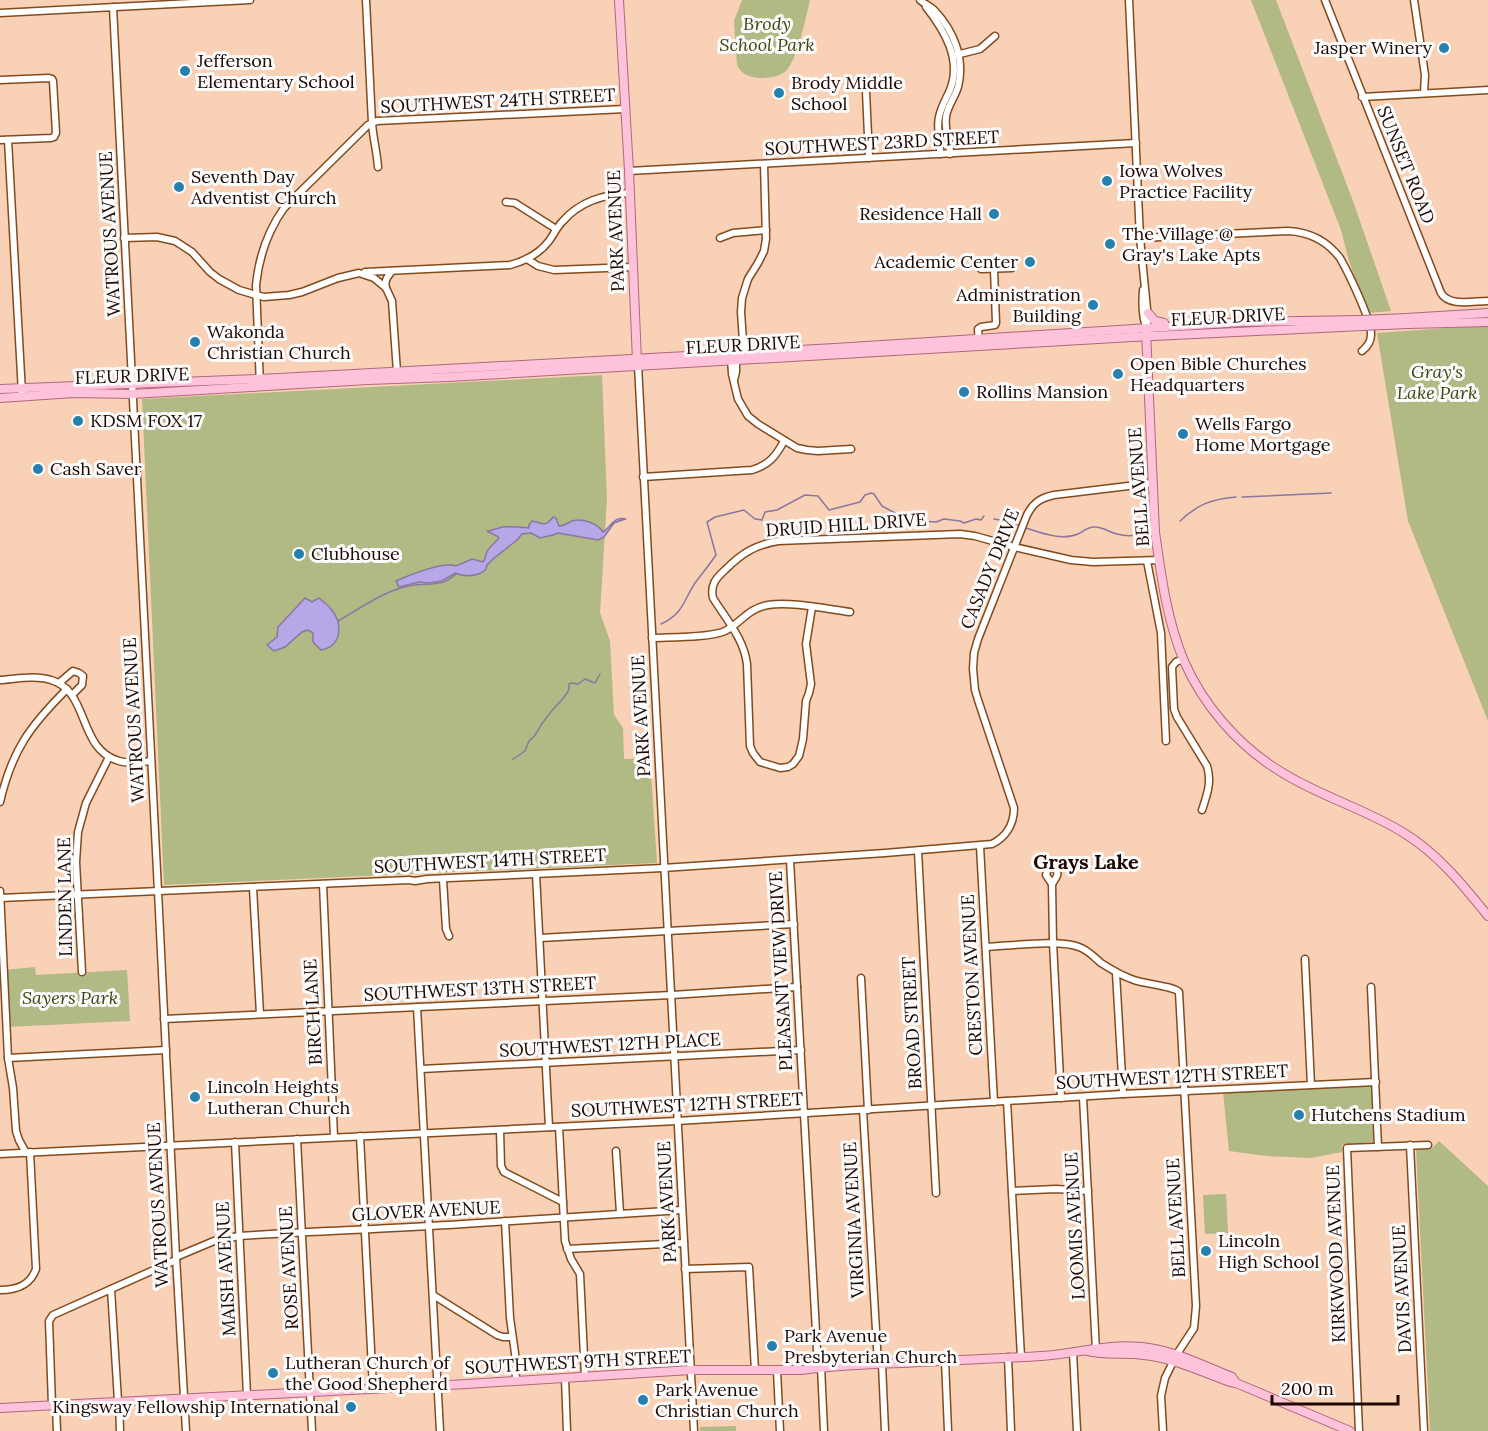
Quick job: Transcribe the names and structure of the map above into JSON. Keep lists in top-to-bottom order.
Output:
{
  "streets": {
    "main road": [
      "PARK AVENUE",
      "FLEUR DRIVE",
      "BELL AVENUE",
      "SOUTHWEST 9TH STREET"
    ],
    "street": [
      "SOUTHWEST 24TH STREET",
      "SOUTHWEST 23RD STREET",
      "SUNSET ROAD",
      "WATROUS AVENUE",
      "DRUID HILL DRIVE",
      "CASADY DRIVE",
      "SOUTHWEST 14TH STREET",
      "LINDEN LANE",
      "PLEASANT VIEW DRIVE",
      "CRESTON AVENUE",
      "SOUTHWEST 13TH STREET",
      "BIRCH LANE",
      "BROAD STREET",
      "SOUTHWEST 12TH PLACE",
      "SOUTHWEST 12TH STREET",
      "GLOVER AVENUE",
      "VIRGINIA AVENUE",
      "LOOMIS AVENUE",
      "KIRKWOOD AVENUE",
      "ROSE AVENUE",
      "MAISH AVENUE",
      "DAVIS AVENUE"
    ]
  },
  "crossings": [
    ["SOUTHWEST 24TH STREET", "PARK AVENUE"],
    ["SOUTHWEST 23RD STREET", "PARK AVENUE"],
    ["SOUTHWEST 23RD STREET", "BELL AVENUE"],
    ["PARK AVENUE", "FLEUR DRIVE"],
    ["PARK AVENUE", "SOUTHWEST 14TH STREET"],
    ["PARK AVENUE", "SOUTHWEST 13TH STREET"],
    ["PARK AVENUE", "SOUTHWEST 12TH PLACE"],
    ["PARK AVENUE", "SOUTHWEST 12TH STREET"],
    ["PARK AVENUE", "GLOVER AVENUE"],
    ["PARK AVENUE", "SOUTHWEST 9TH STREET"],
    ["WATROUS AVENUE", "FLEUR DRIVE"],
    ["WATROUS AVENUE", "SOUTHWEST 14TH STREET"],
    ["WATROUS AVENUE", "SOUTHWEST 13TH STREET"],
    ["WATROUS AVENUE", "SOUTHWEST 12TH STREET"],
    ["WATROUS AVENUE", "GLOVER AVENUE"],
    ["WATROUS AVENUE", "SOUTHWEST 9TH STREET"],
    ["FLEUR DRIVE", "BELL AVENUE"],
    ["BELL AVENUE", "DRUID HILL DRIVE"],
    ["BELL AVENUE", "CASADY DRIVE"],
    ["BELL AVENUE", "SOUTHWEST 12TH STREET"],
    ["BELL AVENUE", "SOUTHWEST 9TH STREET"],
    ["DRUID HILL DRIVE", "CASADY DRIVE"],
    ["CASADY DRIVE", "SOUTHWEST 14TH STREET"],
    ["CASADY DRIVE", "CRESTON AVENUE"],
    ["SOUTHWEST 14TH STREET", "LINDEN LANE"],
    ["SOUTHWEST 14TH STREET", "PLEASANT VIEW DRIVE"],
    ["SOUTHWEST 14TH STREET", "CRESTON AVENUE"],
    ["SOUTHWEST 14TH STREET", "BIRCH LANE"],
    ["SOUTHWEST 14TH STREET", "BROAD STREET"],
    ["PLEASANT VIEW DRIVE", "SOUTHWEST 13TH STREET"],
    ["PLEASANT VIEW DRIVE", "SOUTHWEST 12TH PLACE"],
    ["PLEASANT VIEW DRIVE", "SOUTHWEST 12TH STREET"],
    ["PLEASANT VIEW DRIVE", "SOUTHWEST 9TH STREET"],
    ["CRESTON AVENUE", "SOUTHWEST 12TH STREET"],
    ["SOUTHWEST 13TH STREET", "BIRCH LANE"],
    ["BIRCH LANE", "SOUTHWEST 12TH STREET"],
    ["BROAD STREET", "SOUTHWEST 12TH STREET"],
    ["SOUTHWEST 12TH STREET", "VIRGINIA AVENUE"],
    ["SOUTHWEST 12TH STREET", "LOOMIS AVENUE"],
    ["SOUTHWEST 12TH STREET", "ROSE AVENUE"],
    ["SOUTHWEST 12TH STREET", "MAISH AVENUE"],
    ["GLOVER AVENUE", "ROSE AVENUE"],
    ["GLOVER AVENUE", "MAISH AVENUE"],
    ["GLOVER AVENUE", "SOUTHWEST 9TH STREET"],
    ["VIRGINIA AVENUE", "SOUTHWEST 9TH STREET"],
    ["LOOMIS AVENUE", "SOUTHWEST 9TH STREET"],
    ["ROSE AVENUE", "SOUTHWEST 9TH STREET"],
    ["MAISH AVENUE", "SOUTHWEST 9TH STREET"]
  ],
  "districts": ["Grays Lake"],
  "parks": ["Brody School Park", "Gray's Lake Park", "Sayers Park"],
  "places": [
    "Jasper Winery",
    "Jefferson Elementary School",
    "Brody Middle School",
    "Iowa Wolves Practice Facility",
    "Seventh Day Adventist Church",
    "Residence Hall",
    "The Village @ Gray's Lake Apts",
    "Academic Center",
    "Administration Building",
    "Wakonda Christian Church",
    "Open Bible Churches Headquarters",
    "Rollins Mansion",
    "KDSM FOX 17",
    "Wells Fargo Home Mortgage",
    "Cash Saver",
    "Clubhouse",
    "Lincoln Heights Lutheran Church",
    "Hutchens Stadium",
    "Lincoln High School",
    "Park Avenue Presbyterian Church",
    "Lutheran Church of the Good Shepherd",
    "Park Avenue Christian Church",
    "Kingsway Fellowship International"
  ],
  "scale_bar": "200 m"
}
